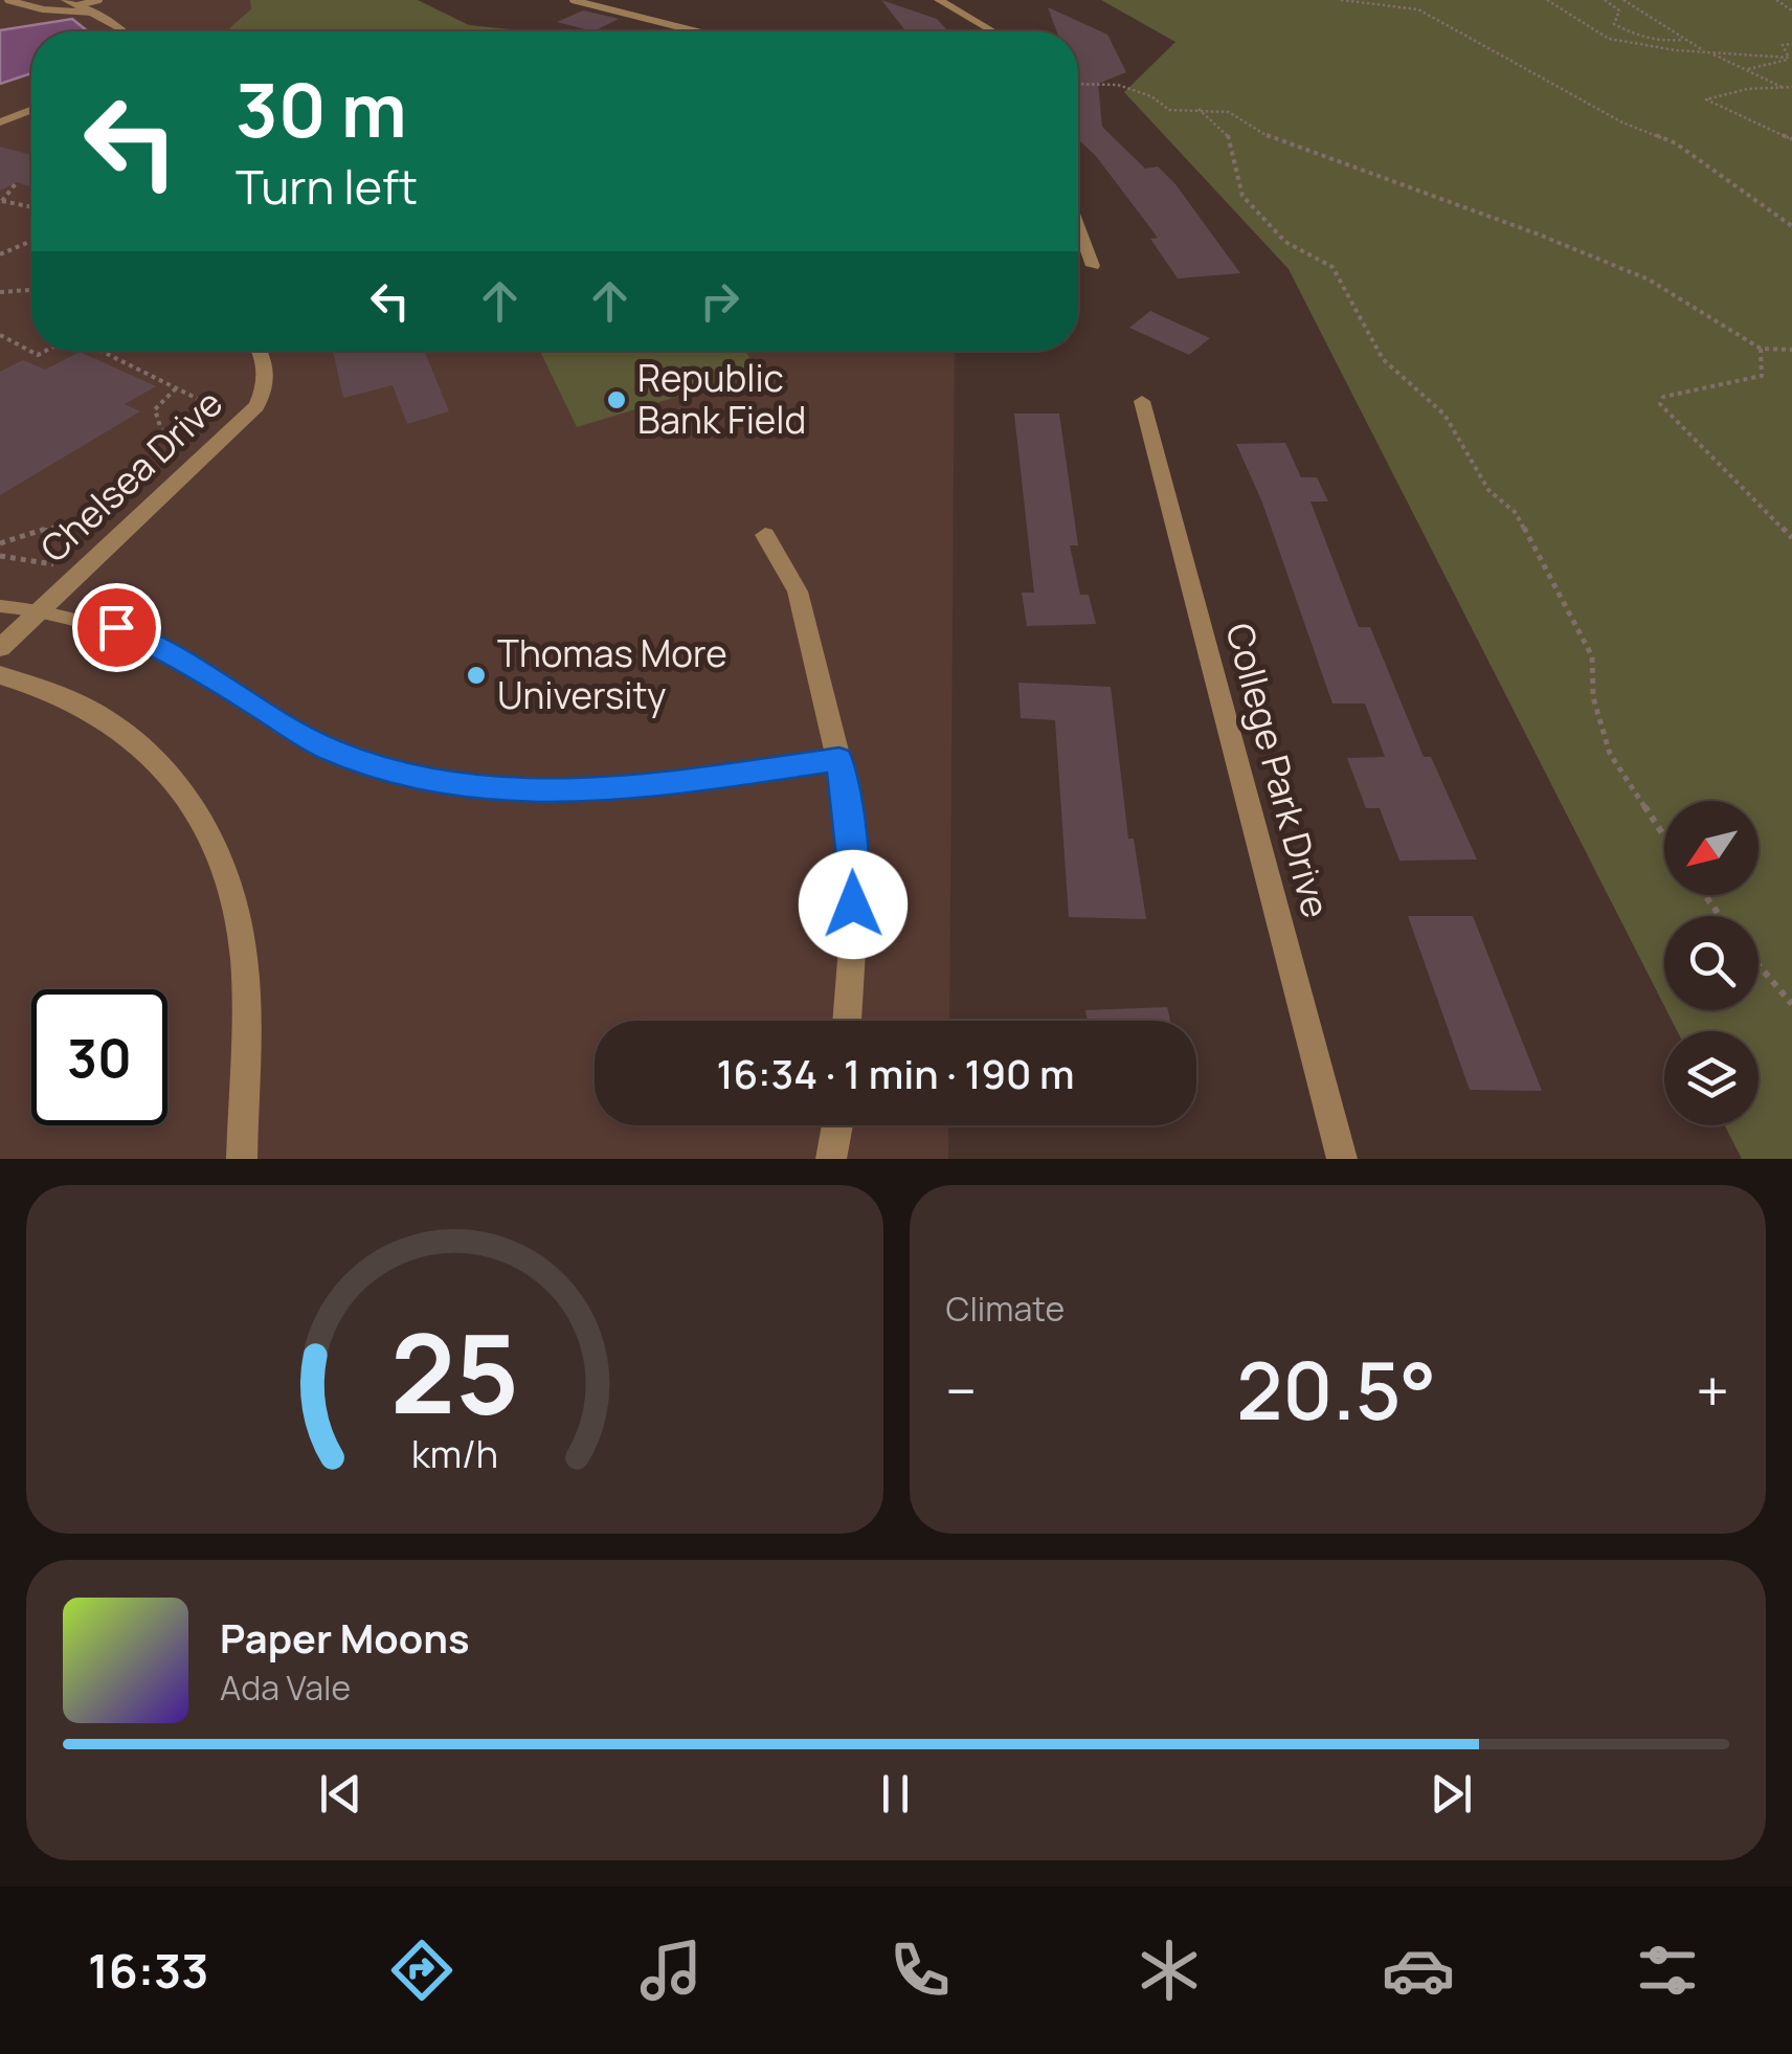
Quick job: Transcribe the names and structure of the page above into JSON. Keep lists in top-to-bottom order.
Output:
{
  "streets": {
    "street": ["Chelsea Drive", "College Park Drive"]
  },
  "places": ["Republic Bank Field", "Thomas More University"],
  "north": "bottom left",
  "page": {
    "turn": ["30 m", "Turn left"],
    "limit": "30",
    "trip": "16:34 · 1 min · 190 m",
    "tile": "Climate",
    "heat": ["−", "20.5°", "+"],
    "song": ["Paper Moons", "Ada Vale"],
    "tabs": "16:33",
    "gauge": ["25", "km/h"]
  }
}
